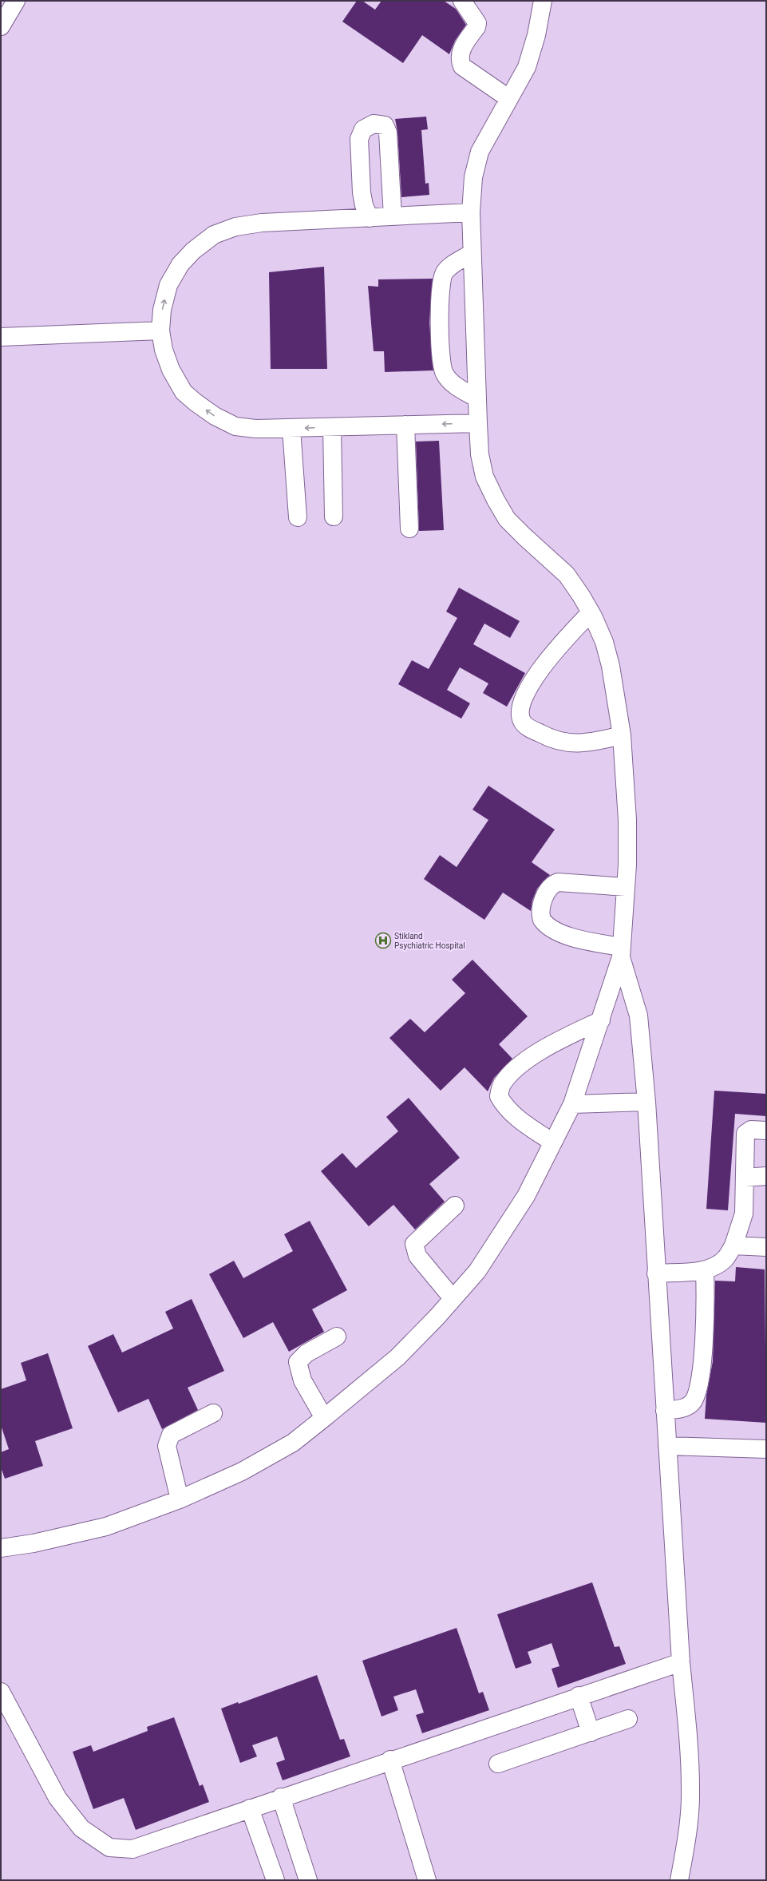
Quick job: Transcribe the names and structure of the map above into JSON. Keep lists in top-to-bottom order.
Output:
{
  "places": {
    "hospital": ["Stikland Psychiatric Hospital"]
  }
}
